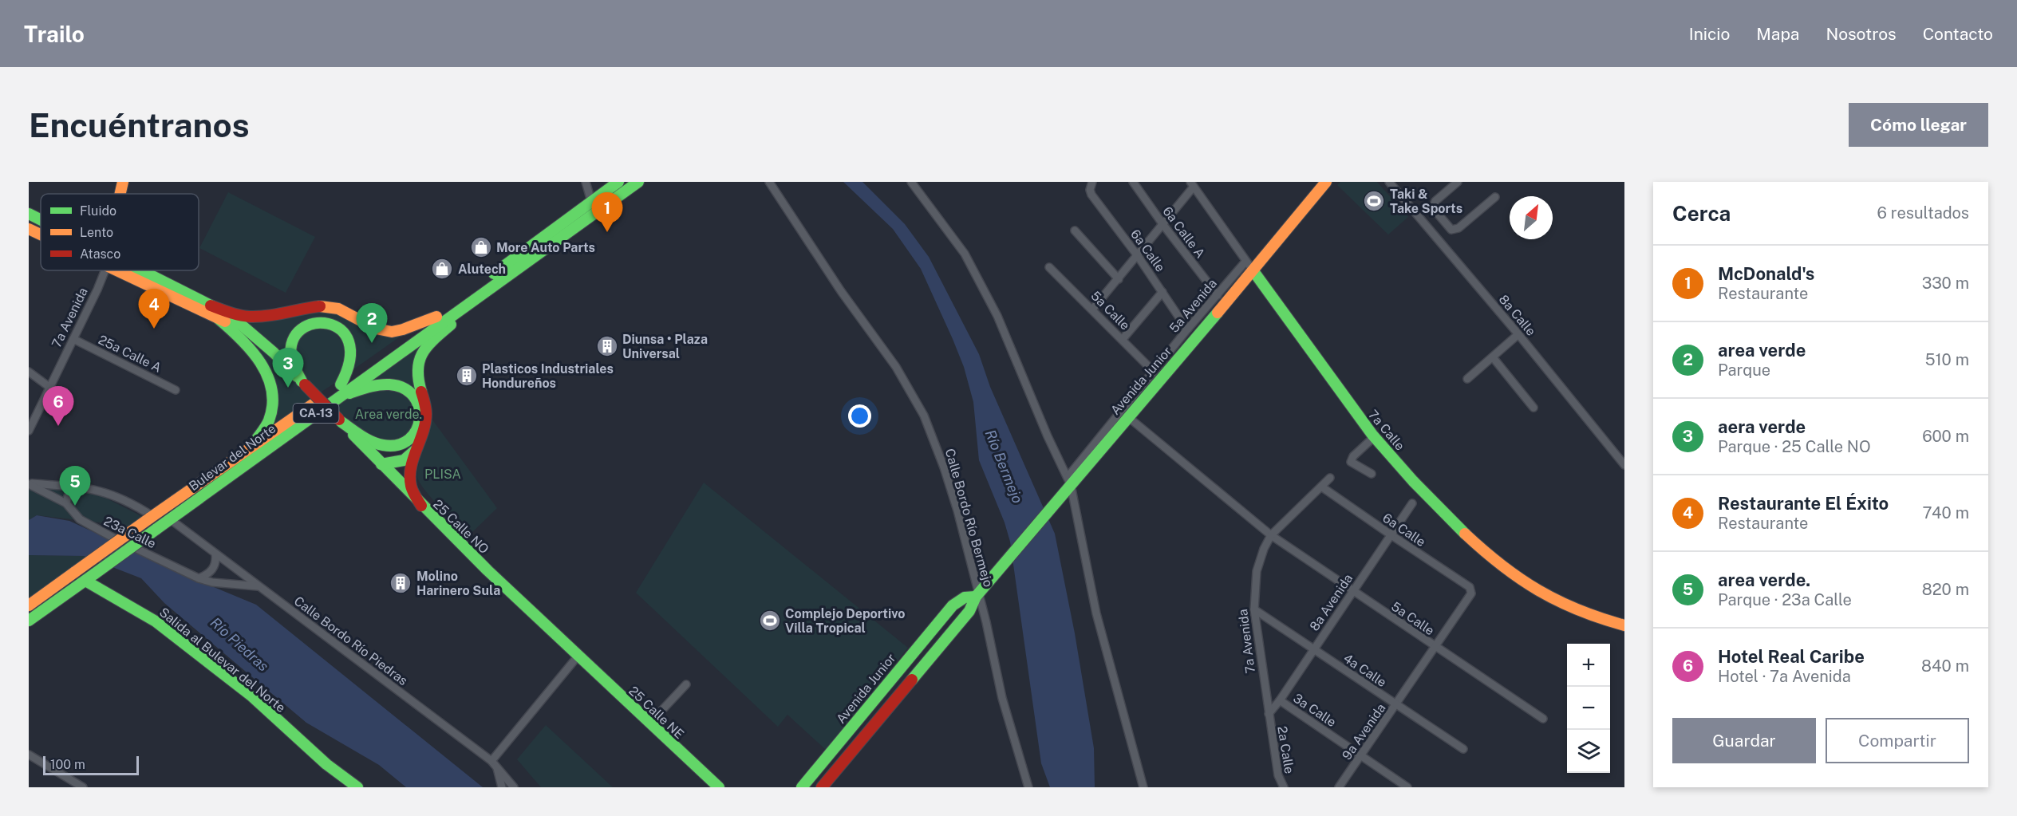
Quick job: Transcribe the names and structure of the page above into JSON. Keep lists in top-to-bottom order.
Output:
{
  "streets": {
    "main road": [
      "7a Avenida",
      "Avenida Junior",
      "CA-13",
      "7a Calle",
      "Bulevar del Norte",
      "25 Calle NO",
      "Salida al Bulevar del Norte",
      "25 Calle NE"
    ],
    "street": [
      "6a Calle A",
      "6a Calle",
      "5a Avenida",
      "5a Calle",
      "8a Calle",
      "25a Calle A",
      "Calle Bordo Río Bermejo",
      "23a Calle",
      "8a Avenida",
      "Calle Bordo Río Piedras",
      "4a Calle",
      "3a Calle",
      "9a Avenida",
      "2a Calle"
    ]
  },
  "crossings": [
    ["6a Calle A", "5a Avenida"],
    ["6a Calle", "5a Avenida"],
    ["6a Calle", "7a Avenida"],
    ["6a Calle", "8a Avenida"],
    ["6a Calle", "9a Avenida"],
    ["5a Avenida", "5a Calle"],
    ["5a Avenida", "Avenida Junior"],
    ["5a Avenida", "7a Calle"],
    ["5a Calle", "7a Avenida"],
    ["5a Calle", "Avenida Junior"],
    ["5a Calle", "8a Avenida"],
    ["5a Calle", "9a Avenida"],
    ["7a Avenida", "25a Calle A"],
    ["7a Avenida", "8a Avenida"],
    ["7a Avenida", "4a Calle"],
    ["7a Avenida", "2a Calle"],
    ["Avenida Junior", "7a Calle"],
    ["Avenida Junior", "Calle Bordo Río Bermejo"],
    ["Bulevar del Norte", "23a Calle"],
    ["Bulevar del Norte", "Calle Bordo Río Piedras"],
    ["Bulevar del Norte", "Salida al Bulevar del Norte"],
    ["25 Calle NO", "25 Calle NE"],
    ["23a Calle", "Calle Bordo Río Piedras"],
    ["8a Avenida", "4a Calle"],
    ["8a Avenida", "3a Calle"],
    ["8a Avenida", "2a Calle"],
    ["4a Calle", "9a Avenida"],
    ["3a Calle", "9a Avenida"]
  ],
  "water": ["Río Bermejo", "Río Piedras"],
  "parks": ["Area verde.", "PLISA"],
  "places": {
    "sports": ["Taki & Take Sports", "Complejo Deportivo Villa Tropical"],
    "shop": ["More Auto Parts", "Alutech"],
    "building": ["Diunsa • Plaza Universal", "Plasticos Industriales Hondureños", "Molino Harinero Sula"]
  },
  "legend": ["Fluido", "Lento", "Atasco"],
  "scale_bar": "100 m",
  "north": "top right",
  "page": {
    "header": "Trailo",
    "nav": [
      "Inicio",
      "Mapa",
      "Nosotros",
      "Contacto"
    ],
    "buttons": [
      "Cómo llegar",
      ["Guardar", "Compartir"]
    ],
    "title": "Encuéntranos",
    "heading": ["Cerca", "6 resultados"],
    "pins": [
      "1",
      "4",
      "2",
      "3",
      "6",
      "5"
    ],
    "list": [
      {
        "mark": "1",
        "name": "McDonald's",
        "note": "Restaurante",
        "value": "330 m"
      },
      {
        "mark": "2",
        "name": "area verde",
        "note": "Parque",
        "value": "510 m"
      },
      {
        "mark": "3",
        "name": "aera verde",
        "note": "Parque · 25 Calle NO",
        "value": "600 m"
      },
      {
        "mark": "4",
        "name": "Restaurante El Éxito",
        "note": "Restaurante",
        "value": "740 m"
      },
      {
        "mark": "5",
        "name": "area verde.",
        "note": "Parque · 23a Calle",
        "value": "820 m"
      },
      {
        "mark": "6",
        "name": "Hotel Real Caribe",
        "note": "Hotel · 7a Avenida",
        "value": "840 m"
      }
    ],
    "map_buttons": ["+", "−"],
    "scale": "100 m"
  }
}
